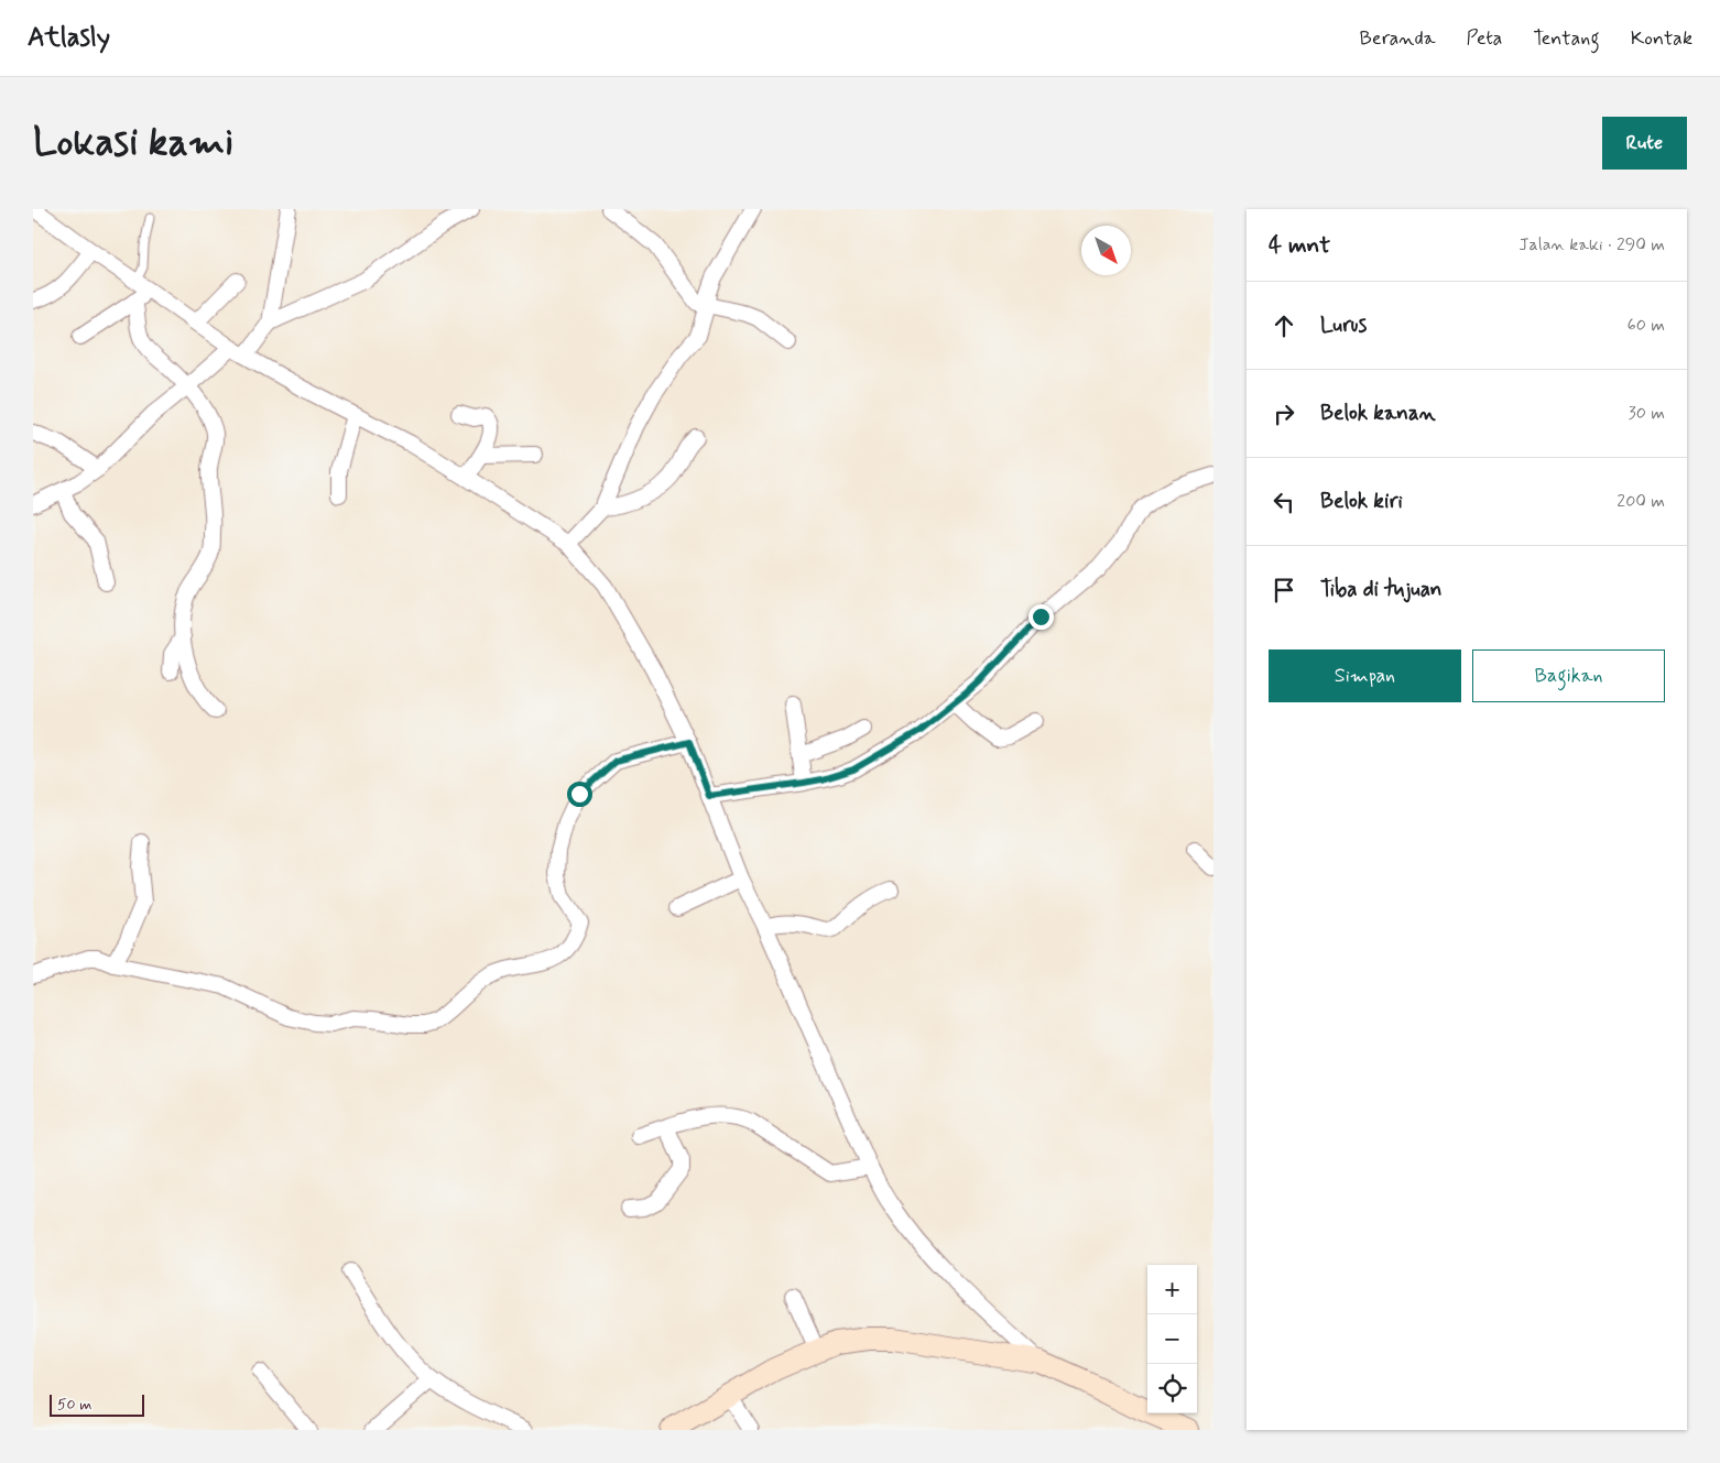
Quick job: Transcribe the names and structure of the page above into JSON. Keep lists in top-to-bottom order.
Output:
{
  "scale_bar": "50 m",
  "north": "bottom right",
  "page": {
    "header": "Atlasly",
    "nav": [
      "Beranda",
      "Peta",
      "Tentang",
      "Kontak"
    ],
    "buttons": [
      "Rute",
      ["Simpan", "Bagikan"]
    ],
    "title": "Lokasi kami",
    "heading": ["4 mnt", "Jalan kaki · 290 m"],
    "list": [
      ["Lurus", "60 m"],
      ["Belok kanan", "30 m"],
      ["Belok kiri", "200 m"],
      "Tiba di tujuan"
    ],
    "map_buttons": ["+", "−"],
    "scale": "50 m"
  }
}
